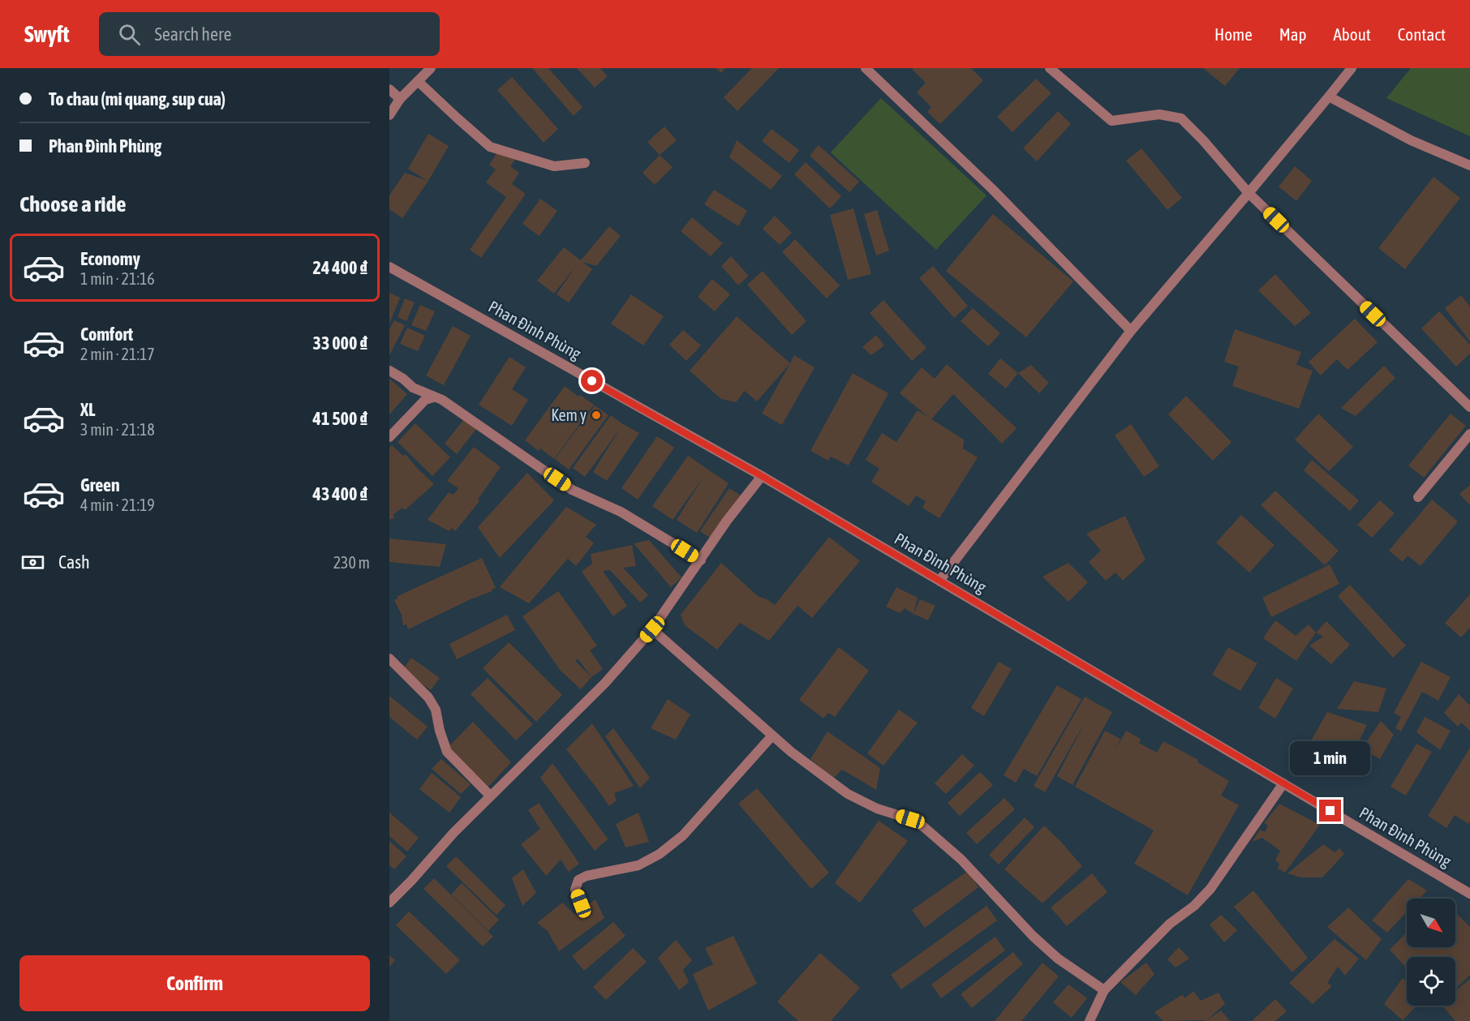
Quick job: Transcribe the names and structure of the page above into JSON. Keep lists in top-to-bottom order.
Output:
{
  "streets": {
    "street": ["Phan Đình Phùng"]
  },
  "places": ["Kem y"],
  "north": "bottom right",
  "page": {
    "header": "Swyft",
    "search": "Search here",
    "nav": [
      "Home",
      "Map",
      "About",
      "Contact"
    ],
    "banner": ["To chau (mi quang, sup cua)", "Phan Đình Phùng"],
    "heading": "Choose a ride",
    "list": [
      {
        "name": "Economy",
        "note": "1 min · 21:16",
        "value": "24 400 ₫"
      },
      {
        "name": "Comfort",
        "note": "2 min · 21:17",
        "value": "33 000 ₫"
      },
      {
        "name": "XL",
        "note": "3 min · 21:18",
        "value": "41 500 ₫"
      },
      {
        "name": "Green",
        "note": "4 min · 21:19",
        "value": "43 400 ₫"
      }
    ],
    "pay": ["Cash", "230 m"],
    "bubble": "1 min",
    "buttons": "Confirm"
  }
}
